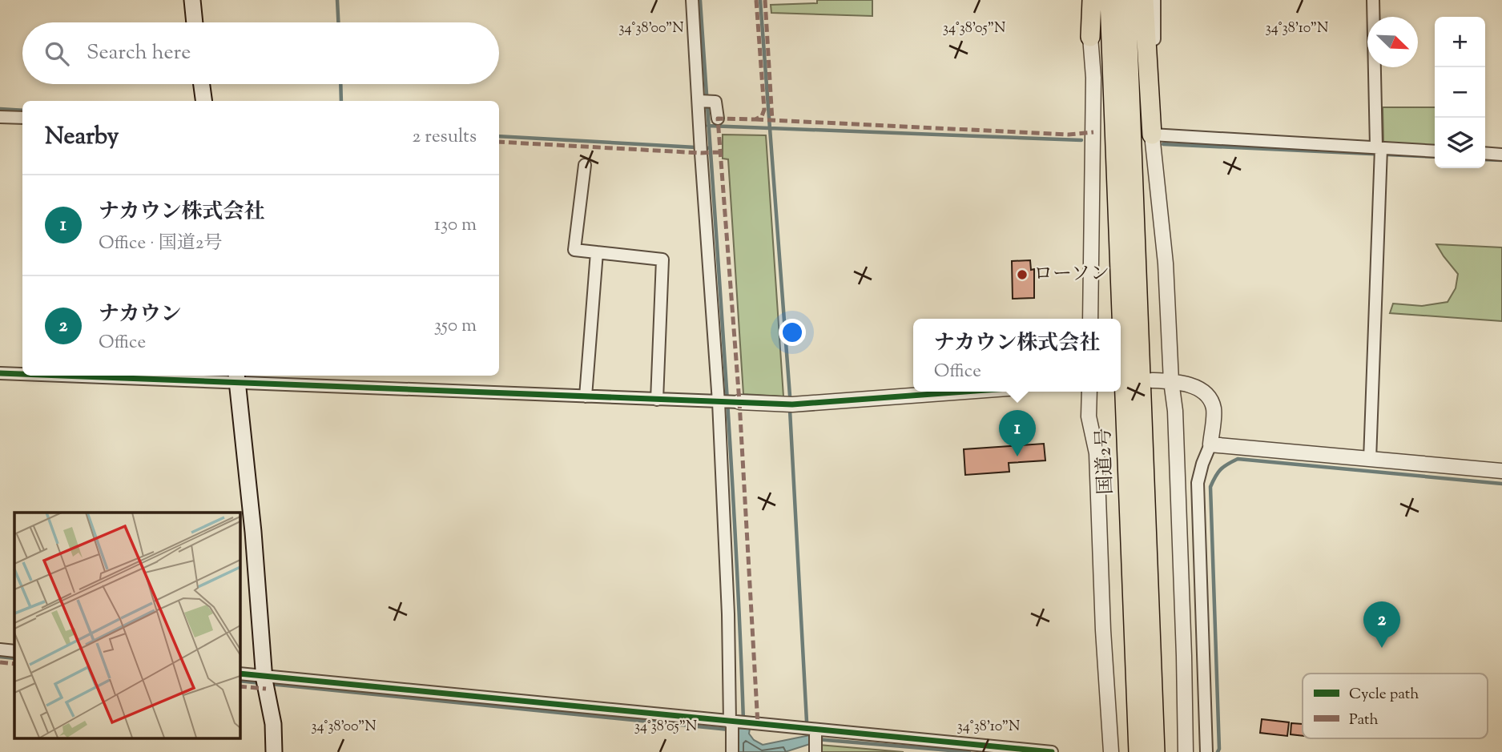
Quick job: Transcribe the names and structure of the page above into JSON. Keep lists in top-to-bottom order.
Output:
{
  "streets": {
    "highway": ["国道2号"]
  },
  "places": ["ローソン"],
  "legend": ["Cycle path", "Path"],
  "north": "bottom right",
  "page": {
    "map_buttons": ["+", "−"],
    "search": "Search here",
    "heading": ["Nearby", "2 results"],
    "list": [
      {
        "mark": "1",
        "name": "ナカウン株式会社",
        "note": "Office · 国道2号",
        "value": "130 m"
      },
      {
        "mark": "2",
        "name": "ナカウン",
        "note": "Office",
        "value": "350 m"
      }
    ],
    "popup": ["ナカウン株式会社", "Office"],
    "pins": ["1", "2"]
  },
  "coordinates": ["34°38'00\"N", "34°38'05\"N", "34°38'10\"N"]
}
